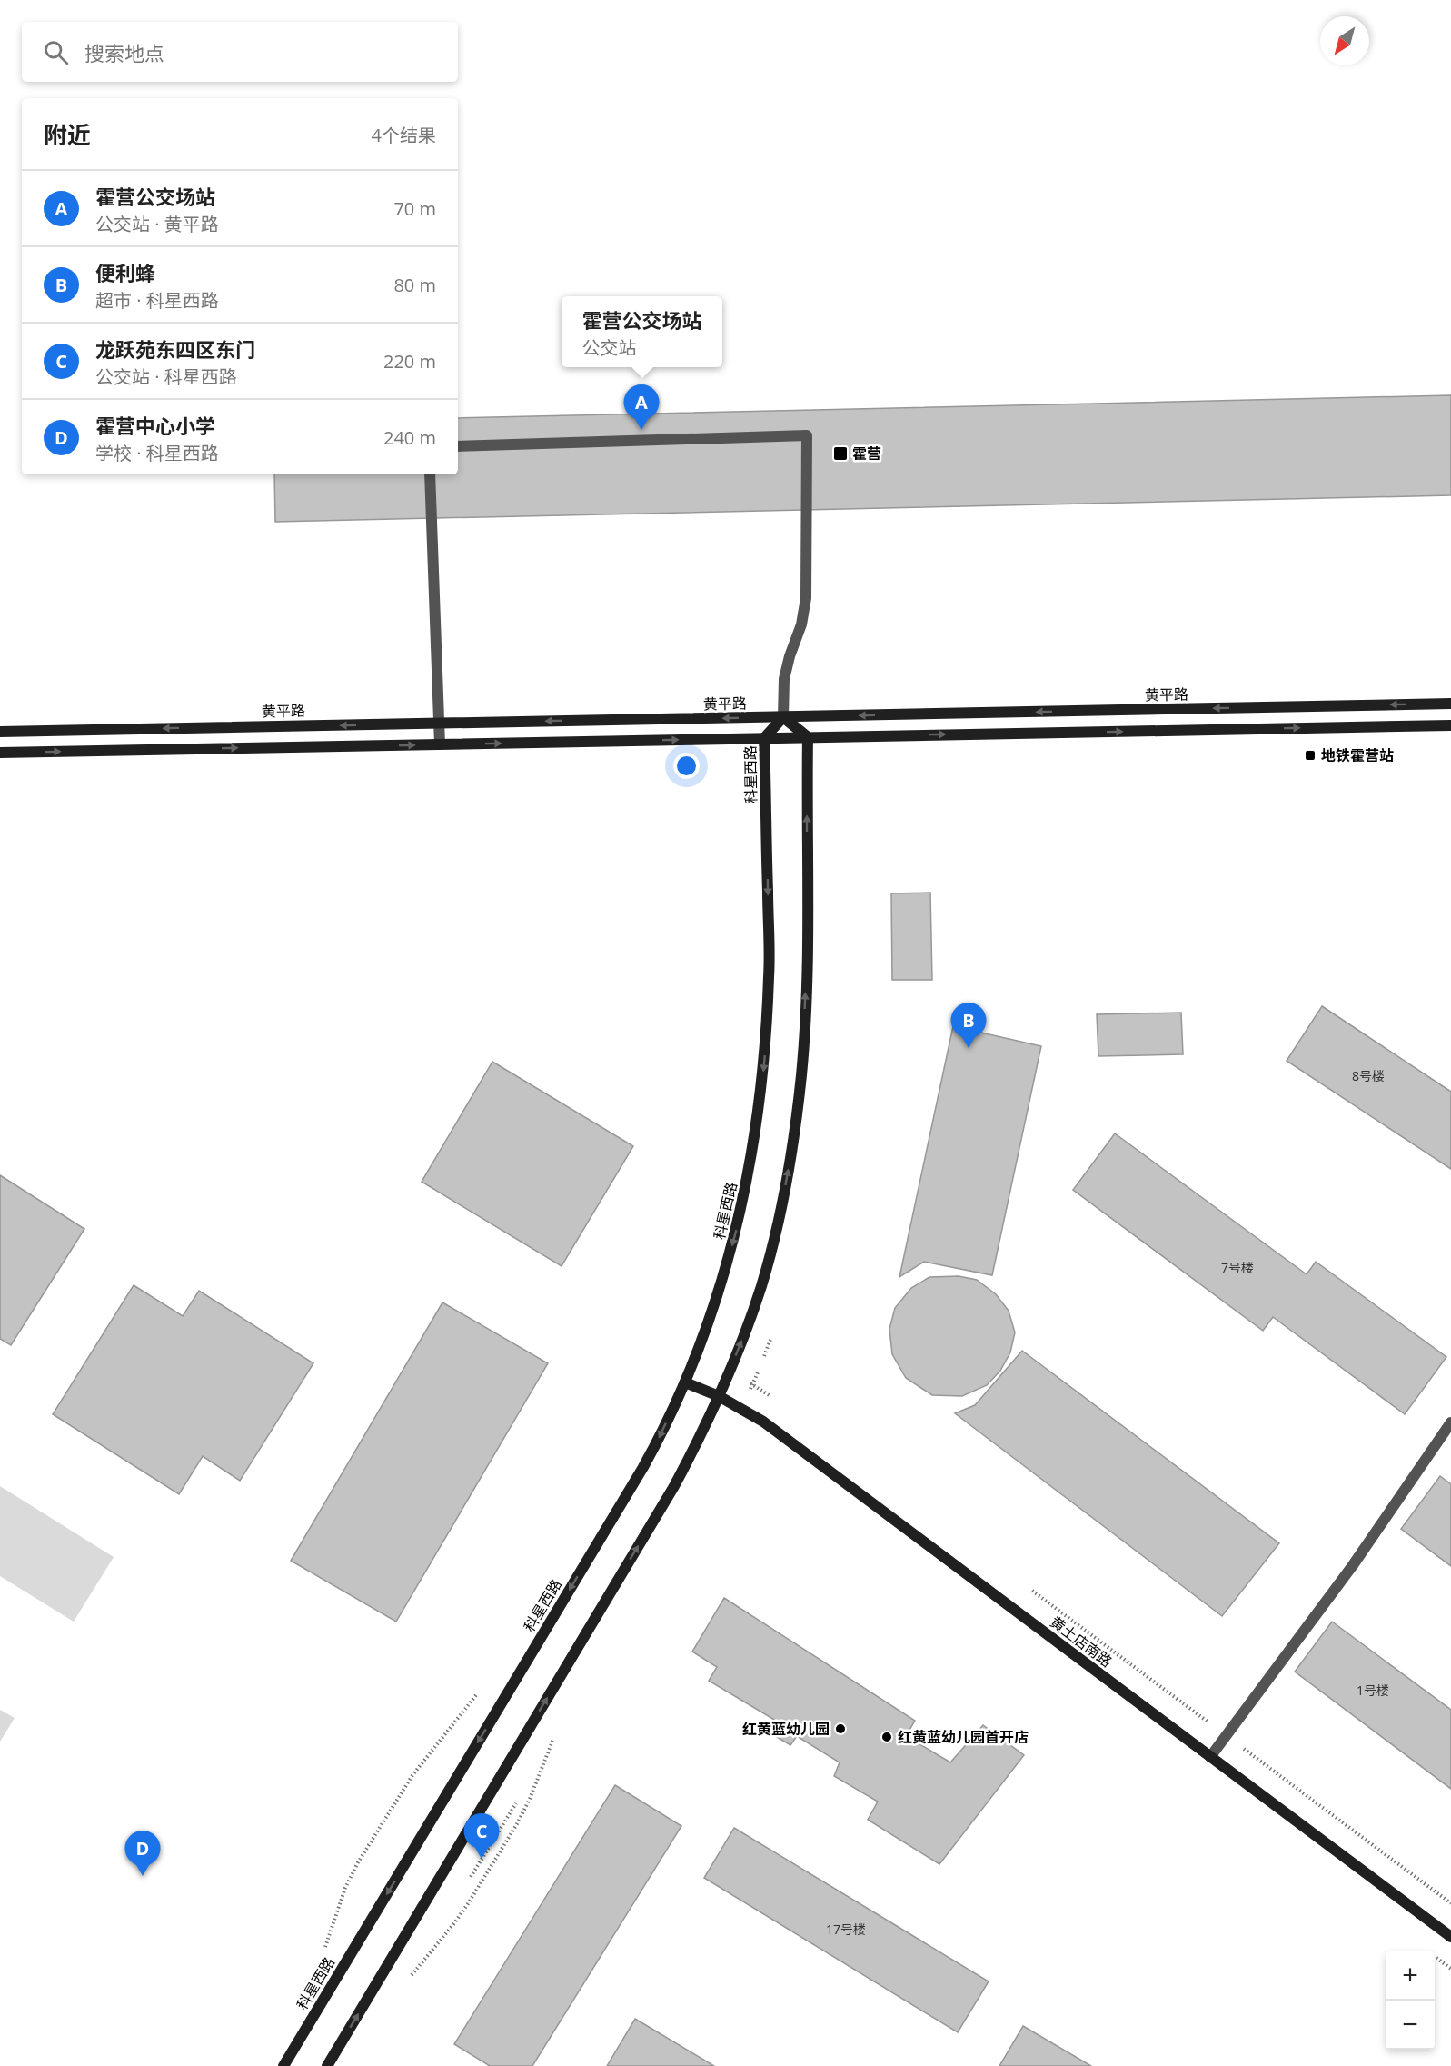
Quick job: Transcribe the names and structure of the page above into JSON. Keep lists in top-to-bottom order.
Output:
{
  "streets": {
    "street": ["黄平路", "科星西路", "黄土店南路"]
  },
  "crossings": [
    ["黄平路", "科星西路"],
    ["科星西路", "黄土店南路"]
  ],
  "places": {
    "transit": ["霍营", "地铁霍营站"],
    "other": ["红黄蓝幼儿园", "红黄蓝幼儿园首开店"]
  },
  "house_numbers": [
    "8号楼",
    "7号楼",
    "1号楼",
    "17号楼"
  ],
  "north": "bottom left",
  "page": {
    "search": "搜索地点",
    "heading": ["附近", "4个结果"],
    "list": [
      {
        "mark": "A",
        "name": "霍营公交场站",
        "note": "公交站 · 黄平路",
        "value": "70 m"
      },
      {
        "mark": "B",
        "name": "便利蜂",
        "note": "超市 · 科星西路",
        "value": "80 m"
      },
      {
        "mark": "C",
        "name": "龙跃苑东四区东门",
        "note": "公交站 · 科星西路",
        "value": "220 m"
      },
      {
        "mark": "D",
        "name": "霍营中心小学",
        "note": "学校 · 科星西路",
        "value": "240 m"
      }
    ],
    "popup": ["霍营公交场站", "公交站"],
    "pins": [
      "A",
      "B",
      "C",
      "D"
    ],
    "map_buttons": ["+", "−"]
  }
}
